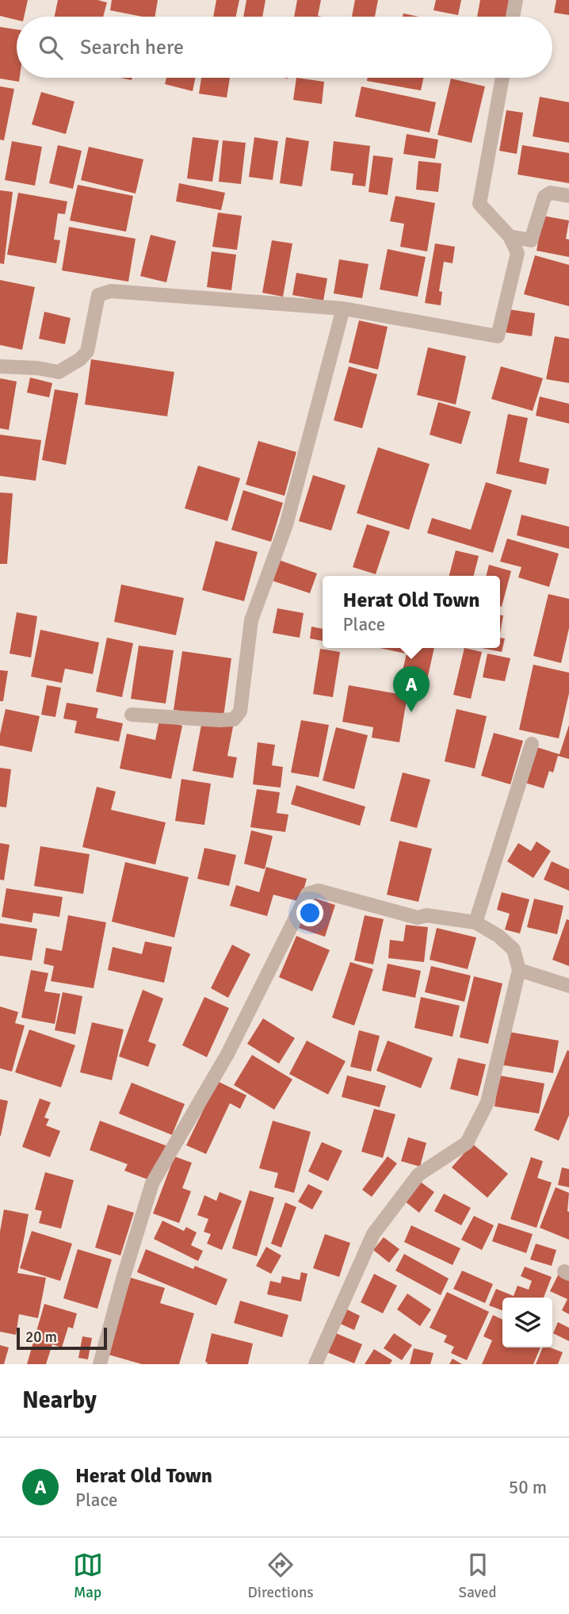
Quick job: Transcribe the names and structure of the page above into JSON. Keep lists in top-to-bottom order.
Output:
{
  "scale_bar": "20 m",
  "page": {
    "search": "Search here",
    "popup": ["Herat Old Town", "Place"],
    "pins": "A",
    "scale": "20 m",
    "heading": "Nearby",
    "list": [
      {
        "mark": "A",
        "name": "Herat Old Town",
        "note": "Place",
        "value": "50 m"
      }
    ],
    "nav": ["Map", "Directions", "Saved"]
  }
}
